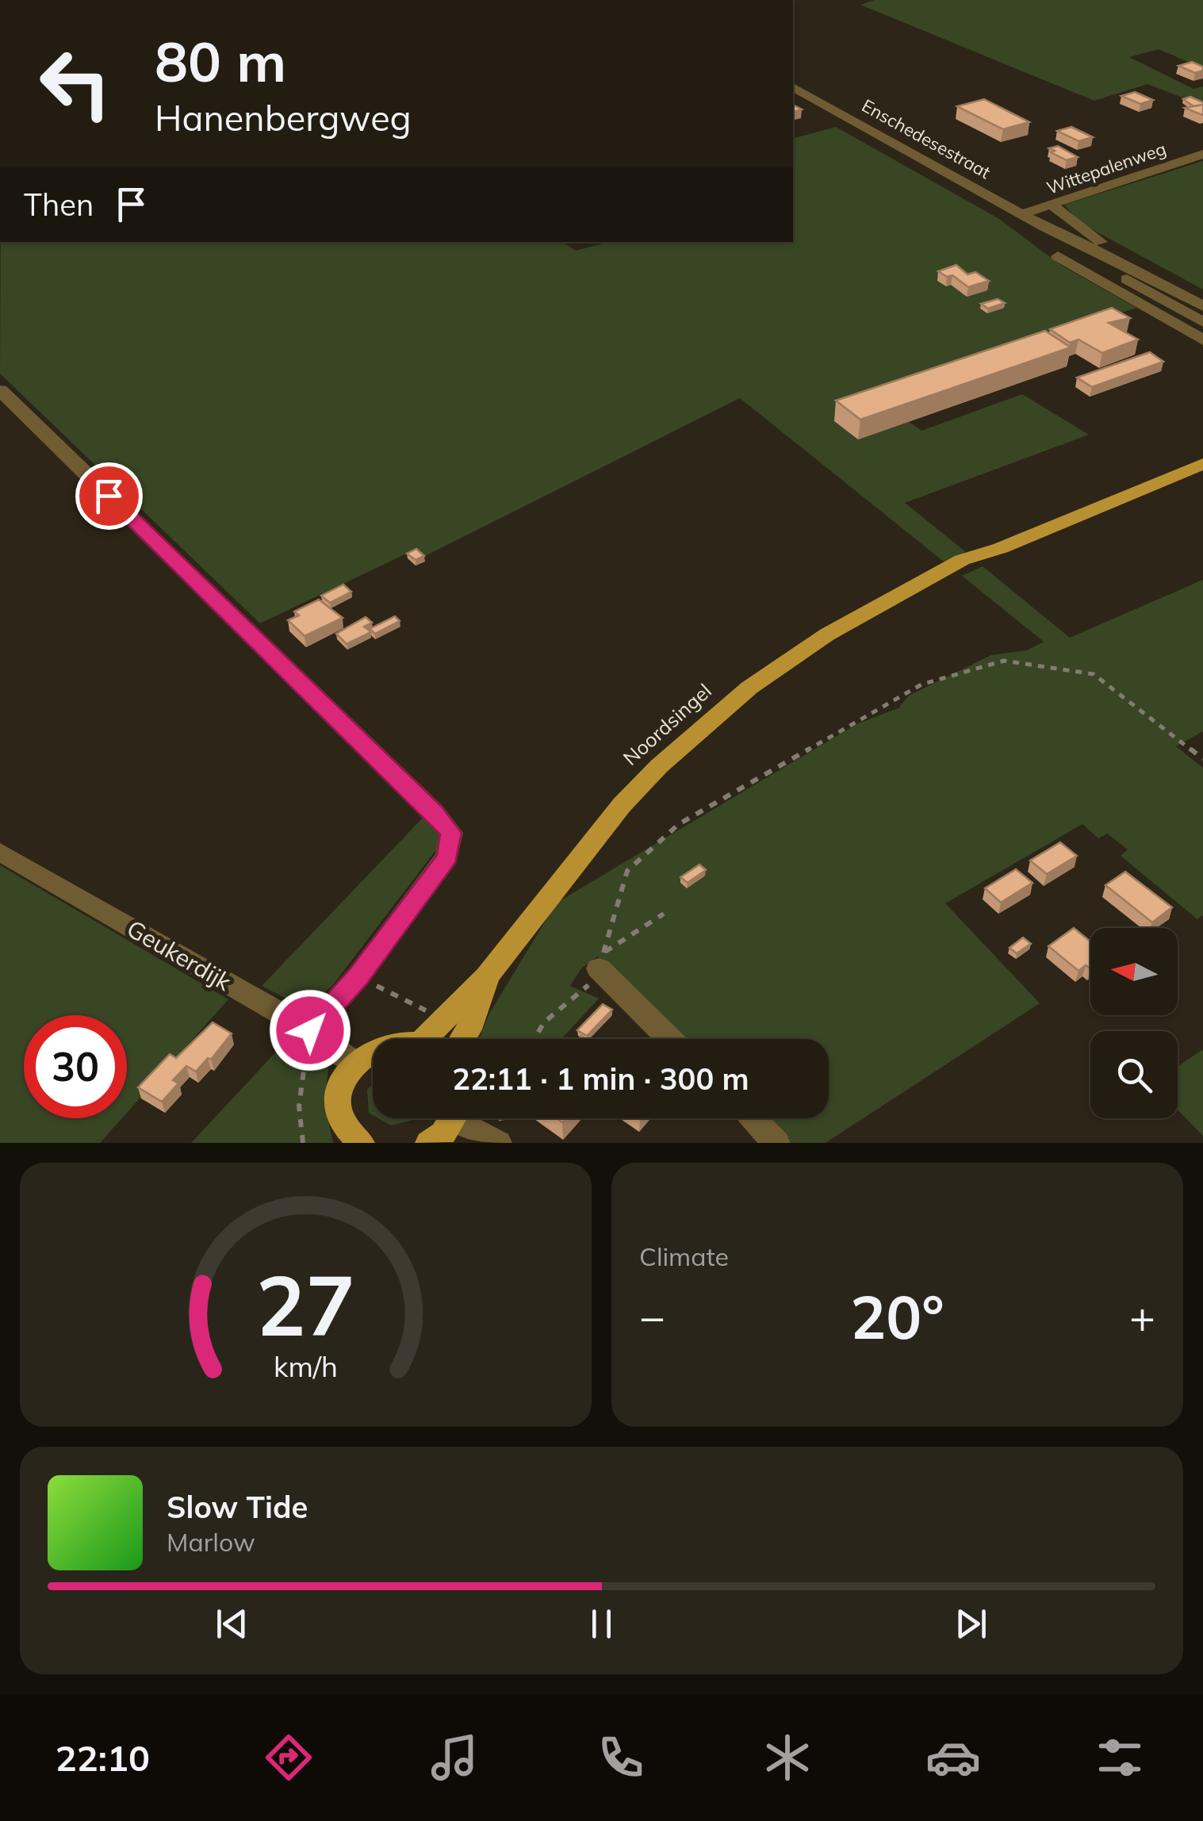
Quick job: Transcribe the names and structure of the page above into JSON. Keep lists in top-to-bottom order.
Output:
{
  "streets": {
    "main road": ["Noordsingel"],
    "street": ["Enschedesestraat", "Wittepalenweg", "Geukerdijk"]
  },
  "crossings": [
    ["Enschedesestraat", "Wittepalenweg"]
  ],
  "north": "left",
  "page": {
    "turn": ["80 m", "Hanenbergweg"],
    "then": "Then",
    "limit": "30",
    "trip": "22:11 · 1 min · 300 m",
    "tile": "Climate",
    "heat": ["−", "20°", "+"],
    "song": ["Slow Tide", "Marlow"],
    "tabs": "22:10",
    "gauge": ["27", "km/h"]
  }
}
